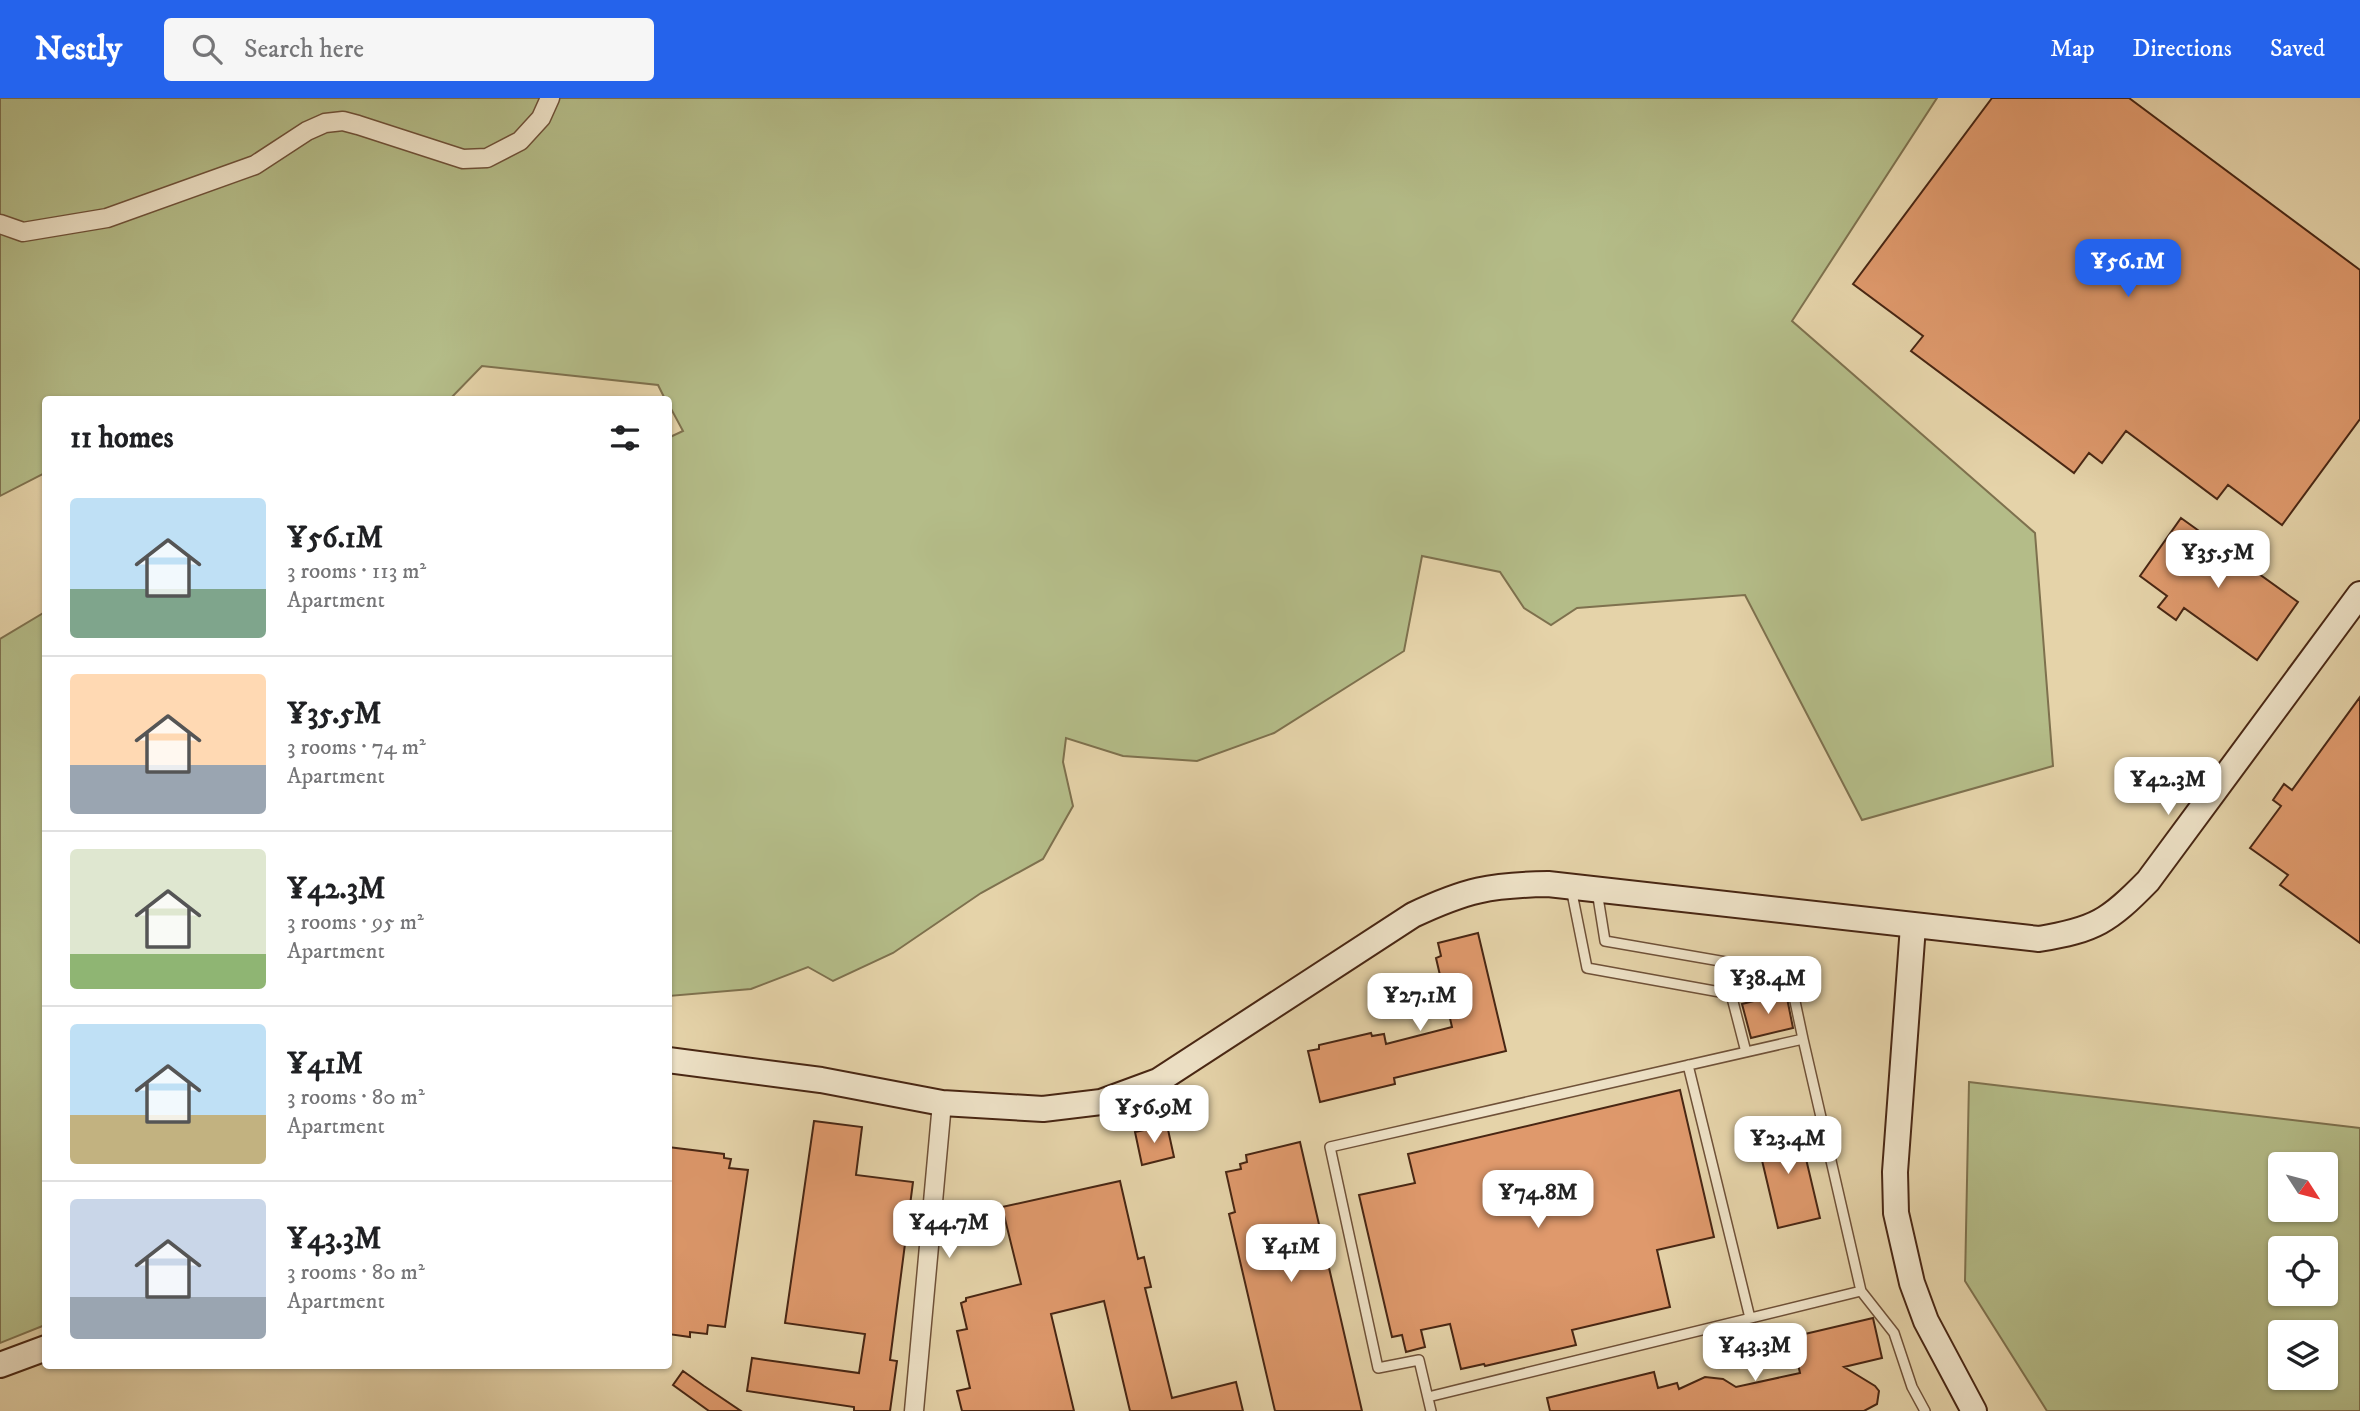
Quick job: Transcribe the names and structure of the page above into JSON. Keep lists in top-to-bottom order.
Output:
{
  "north": "bottom right",
  "page": {
    "header": "Nestly",
    "search": "Search here",
    "nav": ["Map", "Directions", "Saved"],
    "price": [
      "¥56.1M",
      "¥35.5M",
      "¥42.3M",
      "¥38.4M",
      "¥27.1M",
      "¥56.9M",
      "¥23.4M",
      "¥74.8M",
      "¥44.7M",
      "¥41M",
      "¥43.3M"
    ],
    "heading": "11 homes",
    "list": [
      {
        "name": "¥56.1M",
        "note": "3 rooms · 113 m² · Apartment"
      },
      {
        "name": "¥35.5M",
        "note": "3 rooms · 74 m² · Apartment"
      },
      {
        "name": "¥42.3M",
        "note": "3 rooms · 95 m² · Apartment"
      },
      {
        "name": "¥41M",
        "note": "3 rooms · 80 m² · Apartment"
      },
      {
        "name": "¥43.3M",
        "note": "3 rooms · 80 m² · Apartment"
      }
    ]
  }
}
